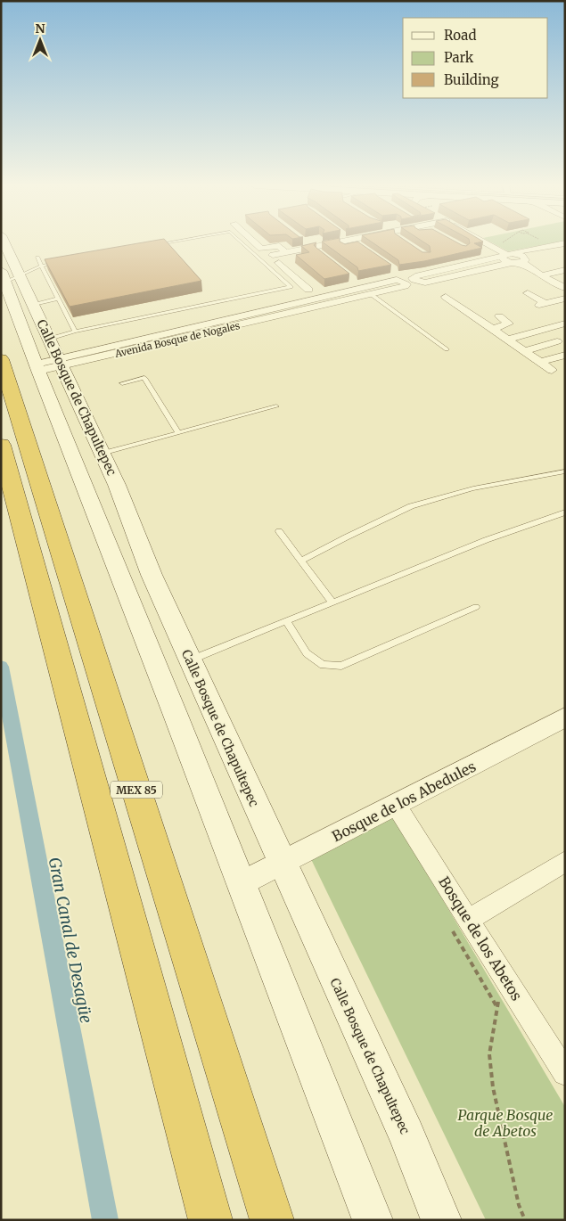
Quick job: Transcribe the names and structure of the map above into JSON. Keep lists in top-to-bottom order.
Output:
{
  "streets": {
    "highway": ["MEX 85"],
    "main road": ["Calle Bosque de Chapultepec"],
    "street": ["Avenida Bosque de Nogales", "Bosque de los Abedules", "Bosque de los Abetos"]
  },
  "crossings": [
    ["Avenida Bosque de Nogales", "Calle Bosque de Chapultepec"],
    ["Calle Bosque de Chapultepec", "Bosque de los Abedules"],
    ["Bosque de los Abedules", "Bosque de los Abetos"]
  ],
  "water": ["Gran Canal de Desagüe"],
  "parks": ["Parque Bosque de Abetos"],
  "legend": ["Road", "Park", "Building"],
  "north": "top"
}
